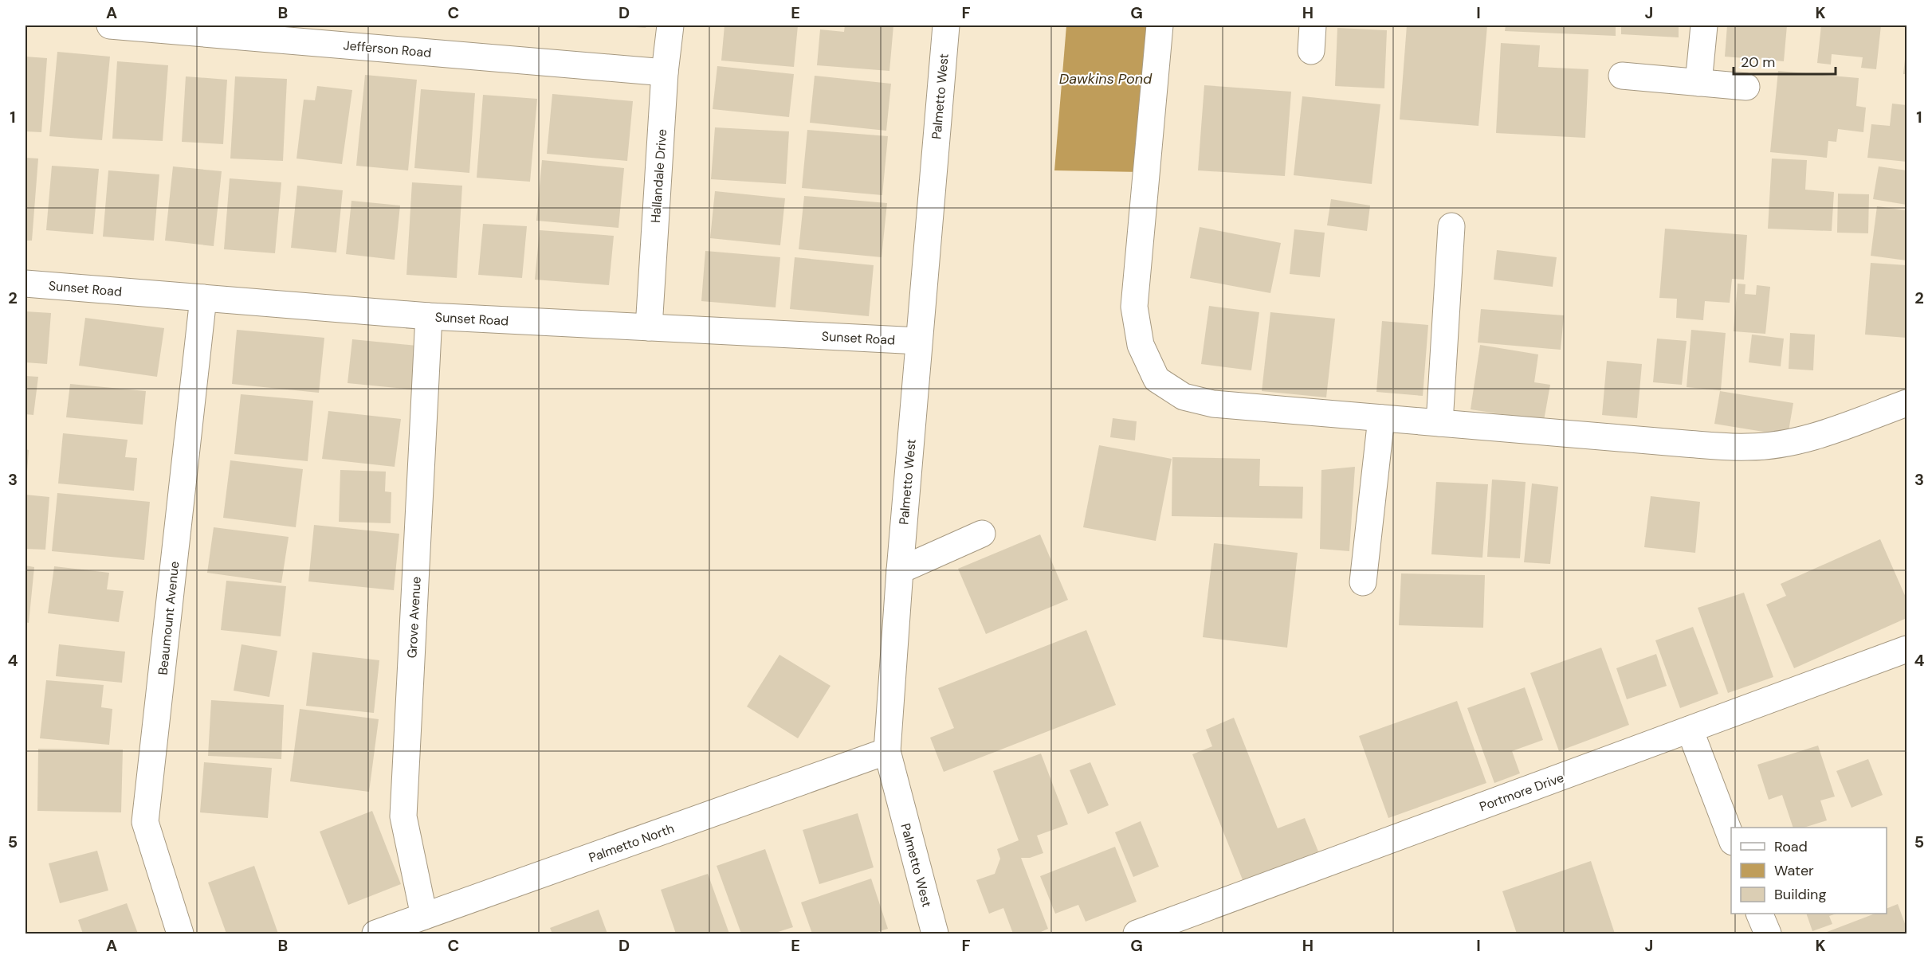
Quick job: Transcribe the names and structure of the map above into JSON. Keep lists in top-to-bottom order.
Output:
{
  "streets": {
    "street": [
      "Jefferson Road",
      "Palmetto West",
      "Hallandale Drive",
      "Sunset Road",
      "Grove Avenue",
      "Beaumount Avenue",
      "Portmore Drive",
      "Palmetto North"
    ]
  },
  "crossings": [
    ["Jefferson Road", "Hallandale Drive"],
    ["Palmetto West", "Sunset Road"],
    ["Palmetto West", "Palmetto North"],
    ["Hallandale Drive", "Sunset Road"],
    ["Sunset Road", "Grove Avenue"],
    ["Sunset Road", "Beaumount Avenue"],
    ["Grove Avenue", "Palmetto North"]
  ],
  "water": ["Dawkins Pond"],
  "legend": ["Road", "Water", "Building"],
  "scale_bar": "20 m",
  "grid": {
    "columns": [
      "A",
      "B",
      "C",
      "D",
      "E",
      "F",
      "G",
      "H",
      "I",
      "J",
      "K"
    ],
    "rows": [
      "1",
      "2",
      "3",
      "4",
      "5"
    ]
  }
}
